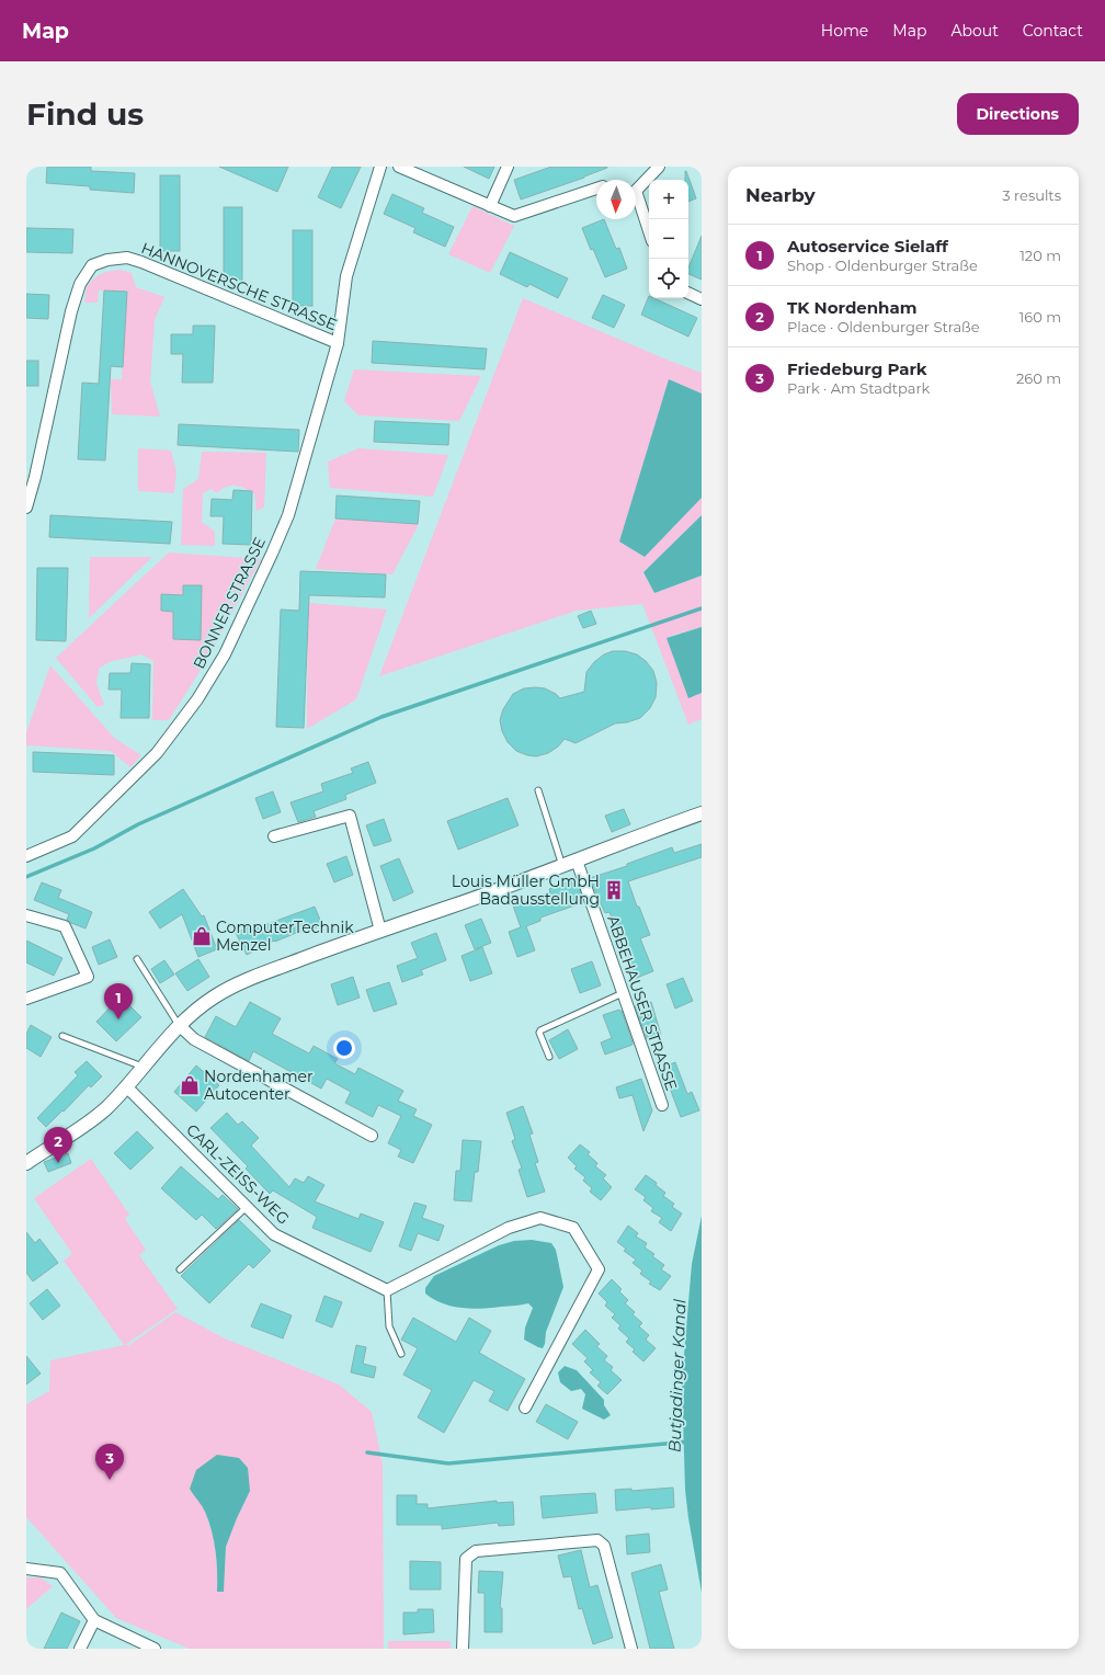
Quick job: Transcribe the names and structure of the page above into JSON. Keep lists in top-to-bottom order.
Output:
{
  "streets": {
    "street": [
      "HANNOVERSCHE STRASSE",
      "BONNER STRASSE",
      "ABBEHAUSER STRASSE",
      "CARL-ZEISS-WEG"
    ]
  },
  "crossings": [
    ["HANNOVERSCHE STRASSE", "BONNER STRASSE"]
  ],
  "water": ["Butjadinger Kanal"],
  "places": {
    "building": ["Louis Müller GmbH Badausstellung"],
    "shop": ["ComputerTechnik Menzel", "Nordenhamer Autocenter"]
  },
  "north": "bottom",
  "page": {
    "header": "Map",
    "nav": [
      "Home",
      "Map",
      "About",
      "Contact"
    ],
    "buttons": "Directions",
    "title": "Find us",
    "heading": ["Nearby", "3 results"],
    "map_buttons": ["+", "−"],
    "list": [
      {
        "mark": "1",
        "name": "Autoservice Sielaff",
        "note": "Shop · Oldenburger Straße",
        "value": "120 m"
      },
      {
        "mark": "2",
        "name": "TK Nordenham",
        "note": "Place · Oldenburger Straße",
        "value": "160 m"
      },
      {
        "mark": "3",
        "name": "Friedeburg Park",
        "note": "Park · Am Stadtpark",
        "value": "260 m"
      }
    ],
    "pins": ["1", "2", "3"]
  }
}
